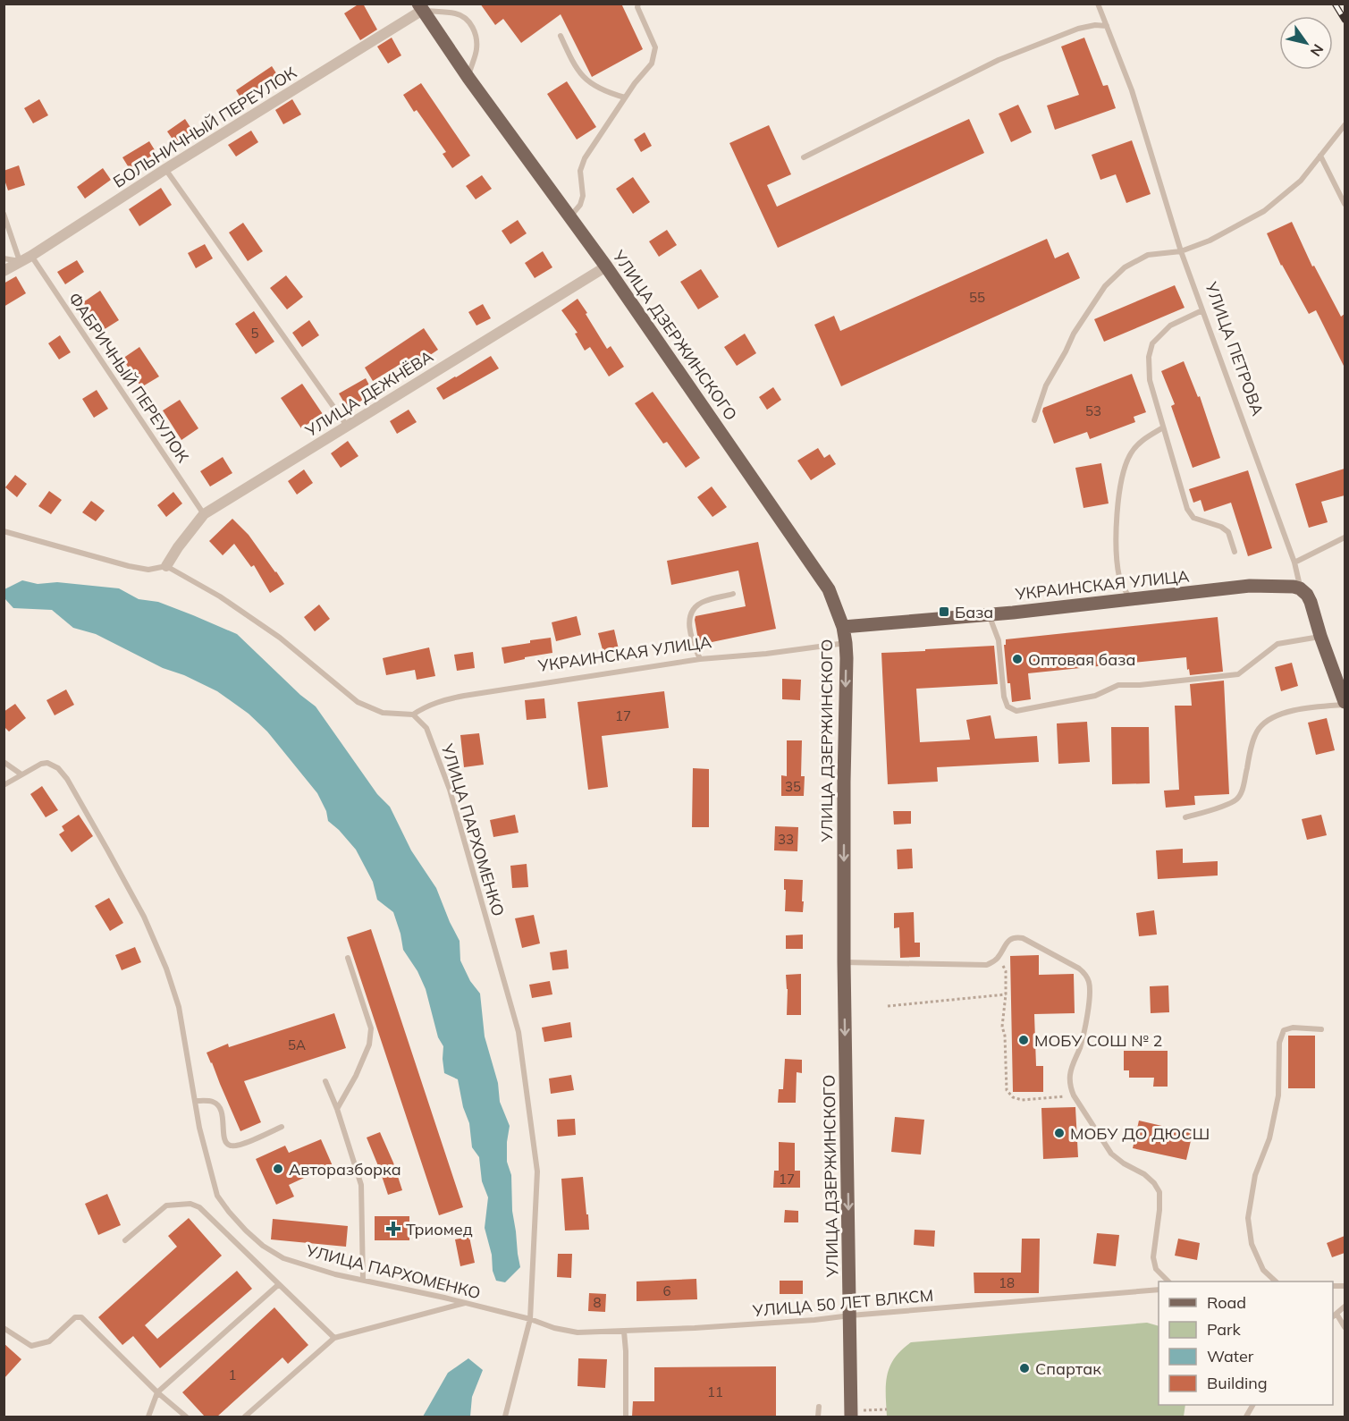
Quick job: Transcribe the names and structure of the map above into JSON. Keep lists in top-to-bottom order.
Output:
{
  "streets": {
    "main road": ["УЛИЦА ДЗЕРЖИНСКОГО", "УЛИЦА ПЕТРОВА", "УКРАИНСКАЯ УЛИЦА"],
    "street": ["БОЛЬНИЧНЫЙ ПЕРЕУЛОК", "УЛИЦА ДЕЖНЁВА"],
    "lane": ["ФАБРИЧНЫЙ ПЕРЕУЛОК", "УЛИЦА ПАРХОМЕНКО", "УЛИЦА 50 ЛЕТ ВЛКСМ"]
  },
  "crossings": [
    ["БОЛЬНИЧНЫЙ ПЕРЕУЛОК", "УЛИЦА ДЗЕРЖИНСКОГО"],
    ["БОЛЬНИЧНЫЙ ПЕРЕУЛОК", "ФАБРИЧНЫЙ ПЕРЕУЛОК"],
    ["УЛИЦА ДЗЕРЖИНСКОГО", "УЛИЦА ДЕЖНЁВА"],
    ["УЛИЦА ДЗЕРЖИНСКОГО", "УКРАИНСКАЯ УЛИЦА"],
    ["УЛИЦА ДЗЕРЖИНСКОГО", "УЛИЦА 50 ЛЕТ ВЛКСМ"],
    ["УЛИЦА ПЕТРОВА", "УКРАИНСКАЯ УЛИЦА"],
    ["ФАБРИЧНЫЙ ПЕРЕУЛОК", "УЛИЦА ДЕЖНЁВА"],
    ["УКРАИНСКАЯ УЛИЦА", "УЛИЦА ПАРХОМЕНКО"],
    ["УЛИЦА ПАРХОМЕНКО", "УЛИЦА 50 ЛЕТ ВЛКСМ"]
  ],
  "one_way": ["УЛИЦА ДЗЕРЖИНСКОГО"],
  "places": {
    "transit": ["База"],
    "other": [
      "Оптовая база",
      "МОБУ СОШ № 2",
      "МОБУ ДО ДЮСШ",
      "Авторазборка",
      "Спартак"
    ],
    "health": ["Триомед"]
  },
  "house_numbers": [
    "55",
    "5",
    "53",
    "17",
    "35",
    "33",
    "5А",
    "17",
    "18",
    "6",
    "8",
    "1",
    "11"
  ],
  "legend": [
    "Road",
    "Park",
    "Water",
    "Building"
  ],
  "north": "bottom right"
}
